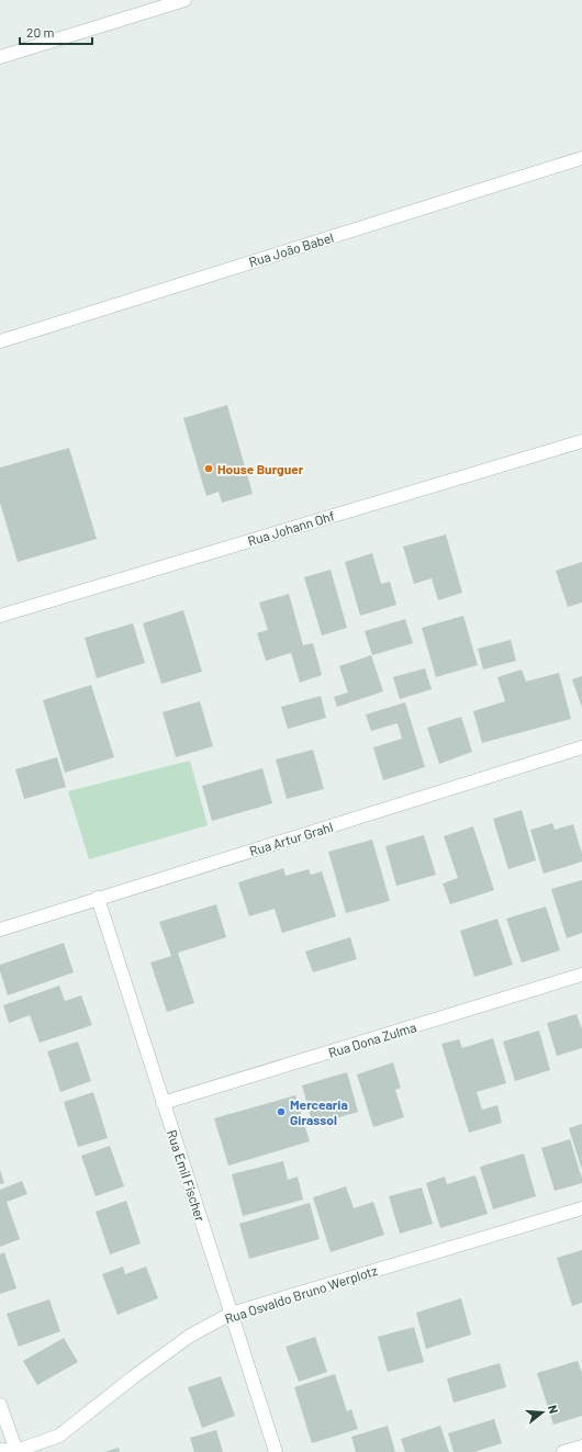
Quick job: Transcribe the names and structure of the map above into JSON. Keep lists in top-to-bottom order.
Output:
{
  "streets": {
    "street": [
      "Rua João Babel",
      "Rua Johann Ohf",
      "Rua Artur Grahl",
      "Rua Dona Zulma",
      "Rua Emil Fischer",
      "Rua Osvaldo Bruno Werplotz"
    ]
  },
  "crossings": [
    ["Rua Artur Grahl", "Rua Emil Fischer"],
    ["Rua Dona Zulma", "Rua Emil Fischer"],
    ["Rua Emil Fischer", "Rua Osvaldo Bruno Werplotz"]
  ],
  "places": ["House Burguer", "Mercearia Girassol"],
  "scale_bar": "20 m",
  "north": "right"
}
